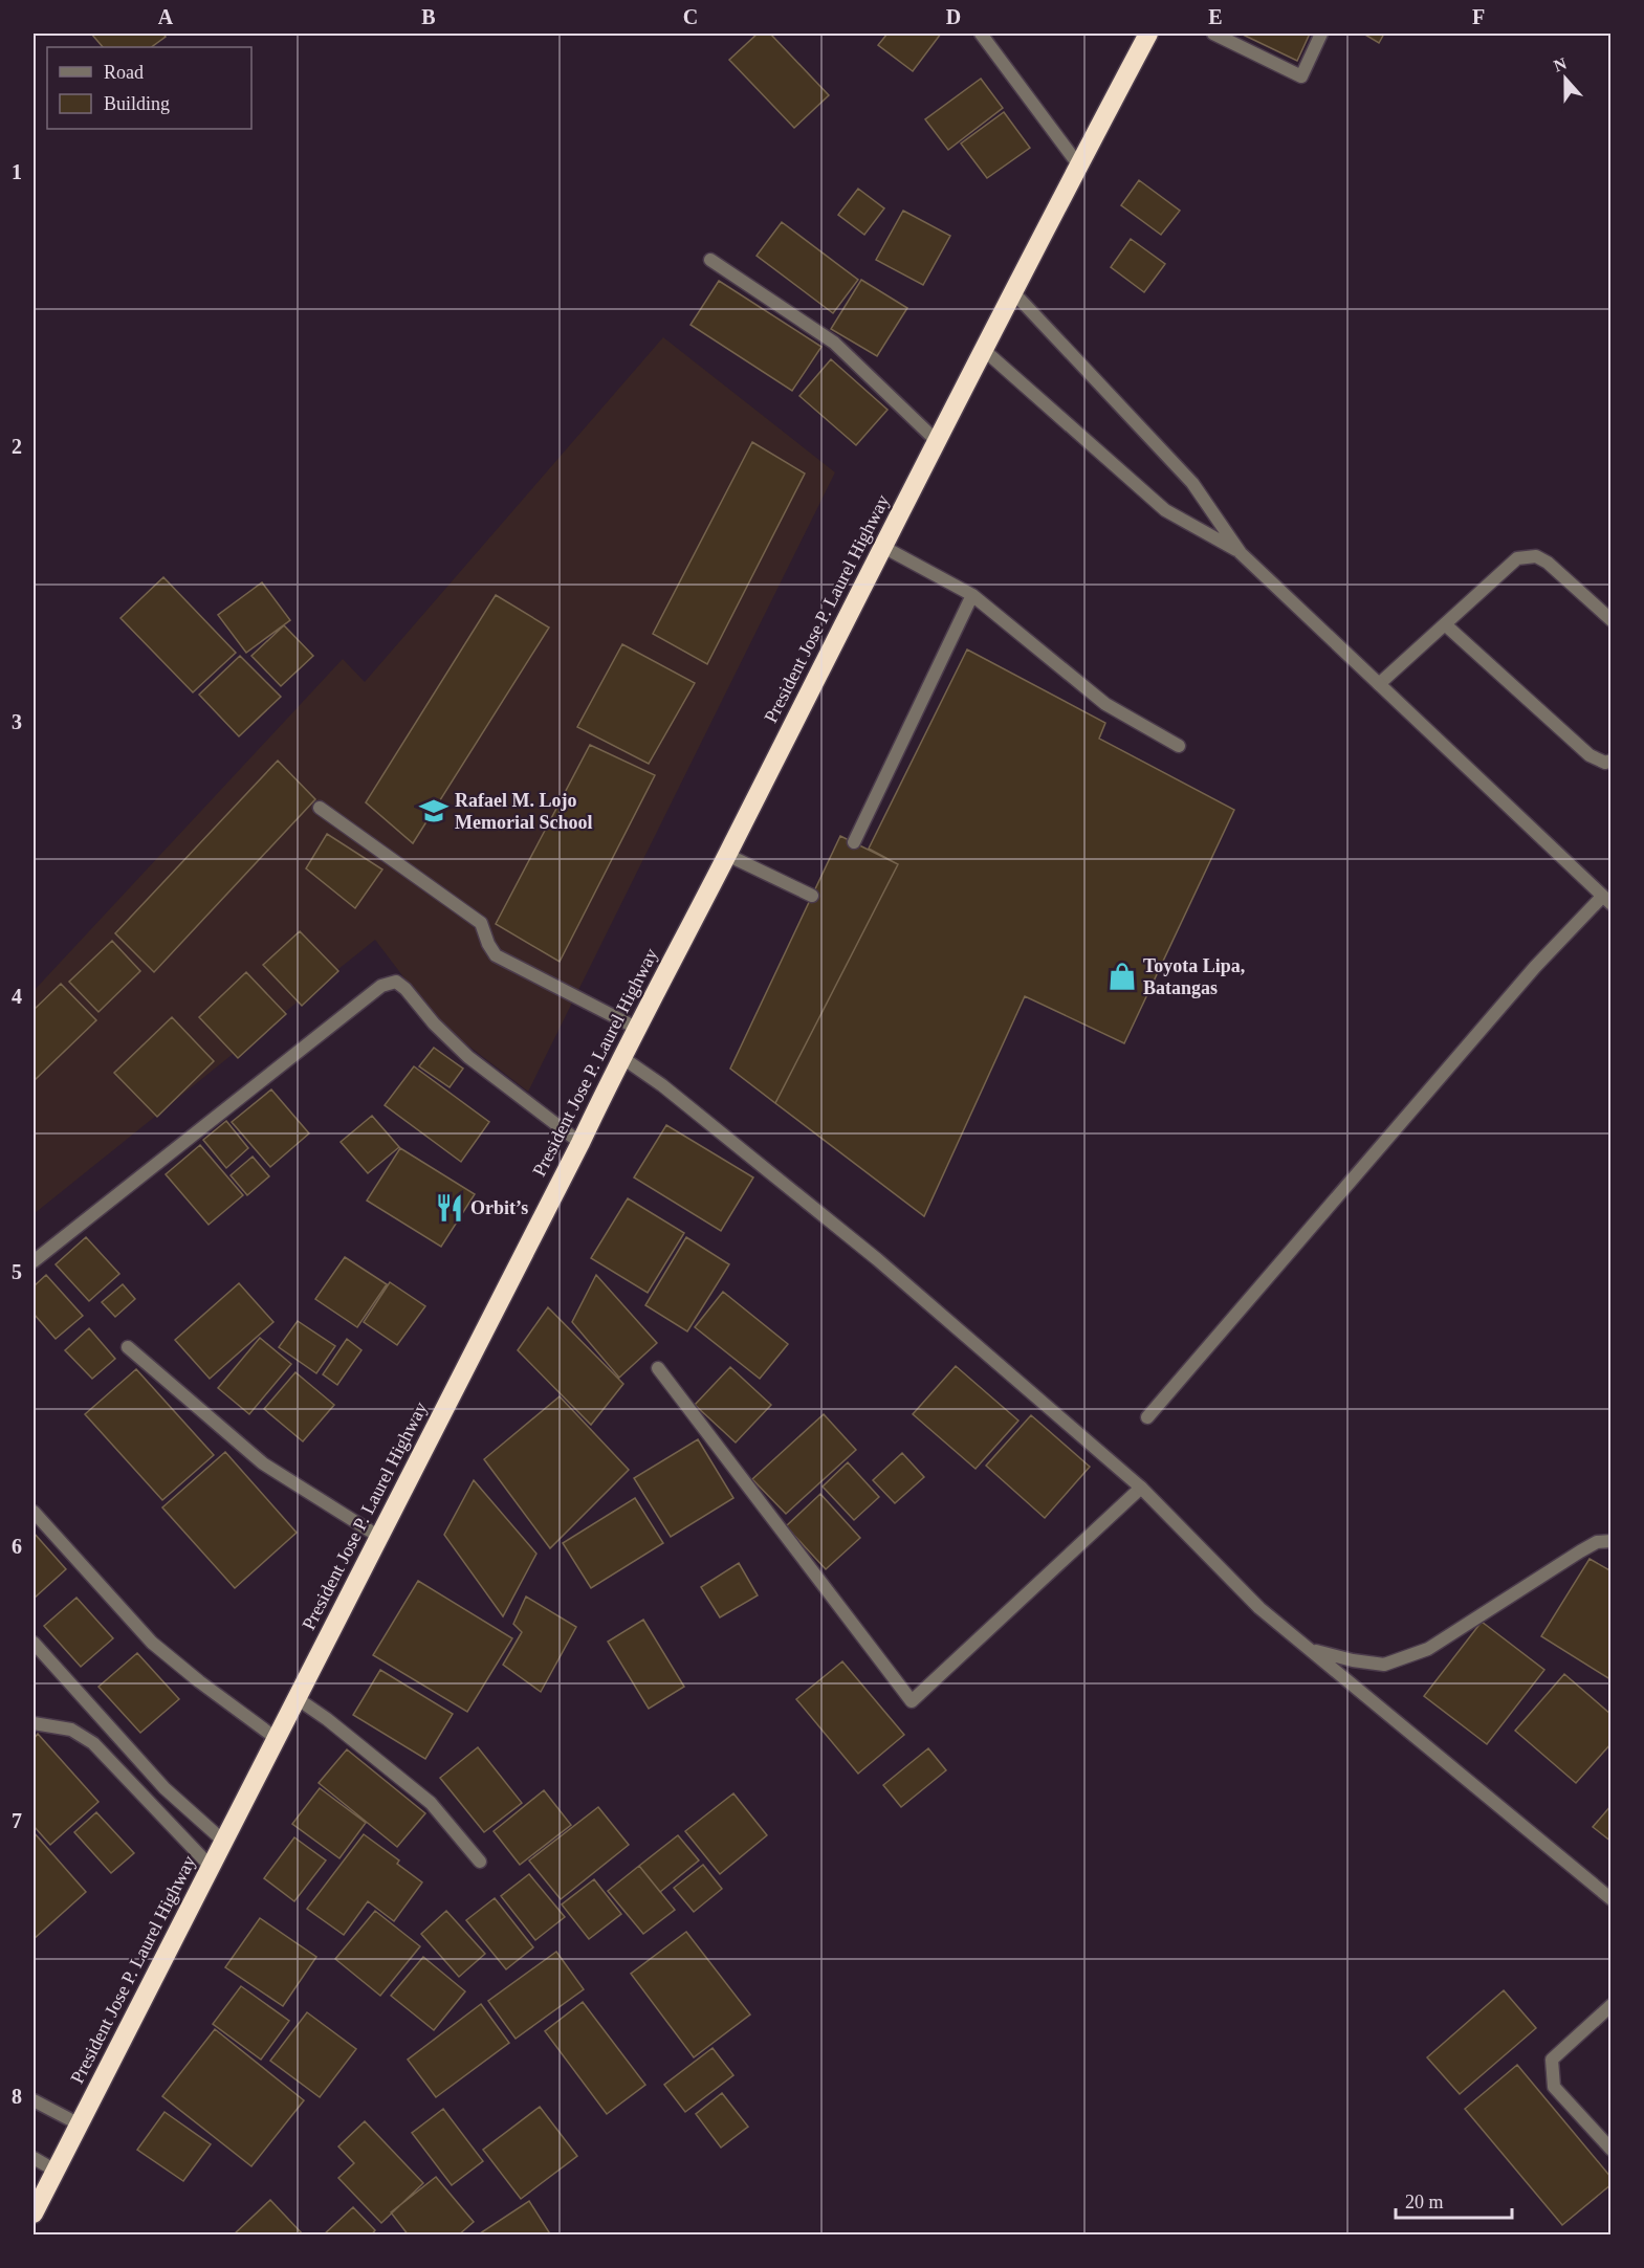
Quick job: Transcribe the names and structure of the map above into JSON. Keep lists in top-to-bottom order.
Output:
{
  "streets": {
    "highway": ["President Jose P. Laurel Highway"]
  },
  "places": {
    "school or university": ["Rafael M. Lojo Memorial School"],
    "shop": ["Toyota Lipa, Batangas"],
    "restaurant": ["Orbit’s"]
  },
  "legend": ["Road", "Building"],
  "scale_bar": "20 m",
  "north": "top",
  "grid": {
    "columns": [
      "A",
      "B",
      "C",
      "D",
      "E",
      "F"
    ],
    "rows": [
      "1",
      "2",
      "3",
      "4",
      "5",
      "6",
      "7",
      "8"
    ]
  }
}
